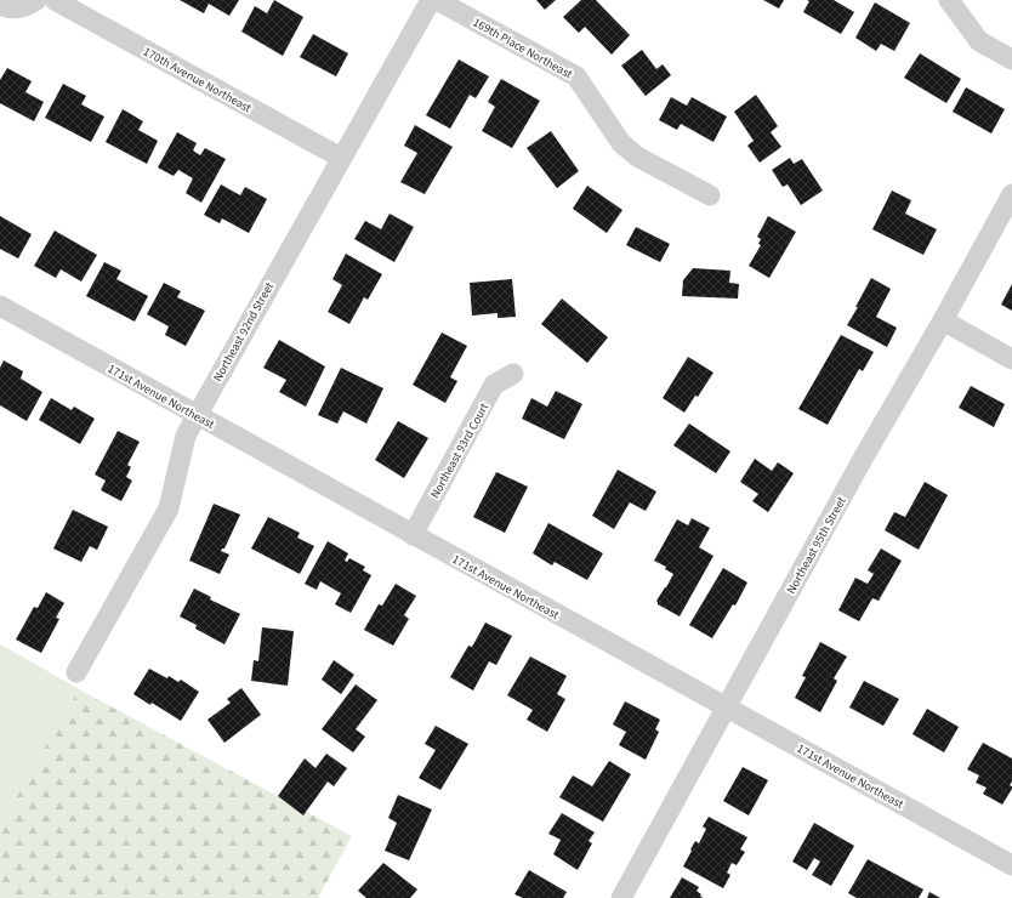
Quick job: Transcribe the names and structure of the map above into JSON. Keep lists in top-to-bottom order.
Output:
{
  "streets": {
    "street": [
      "169th Place Northeast",
      "170th Avenue Northeast",
      "Northeast 92nd Street",
      "171st Avenue Northeast",
      "Northeast 93rd Court",
      "Northeast 95th Street"
    ]
  },
  "crossings": [
    ["170th Avenue Northeast", "Northeast 92nd Street"],
    ["Northeast 92nd Street", "171st Avenue Northeast"],
    ["171st Avenue Northeast", "Northeast 93rd Court"],
    ["171st Avenue Northeast", "Northeast 95th Street"]
  ]
}
